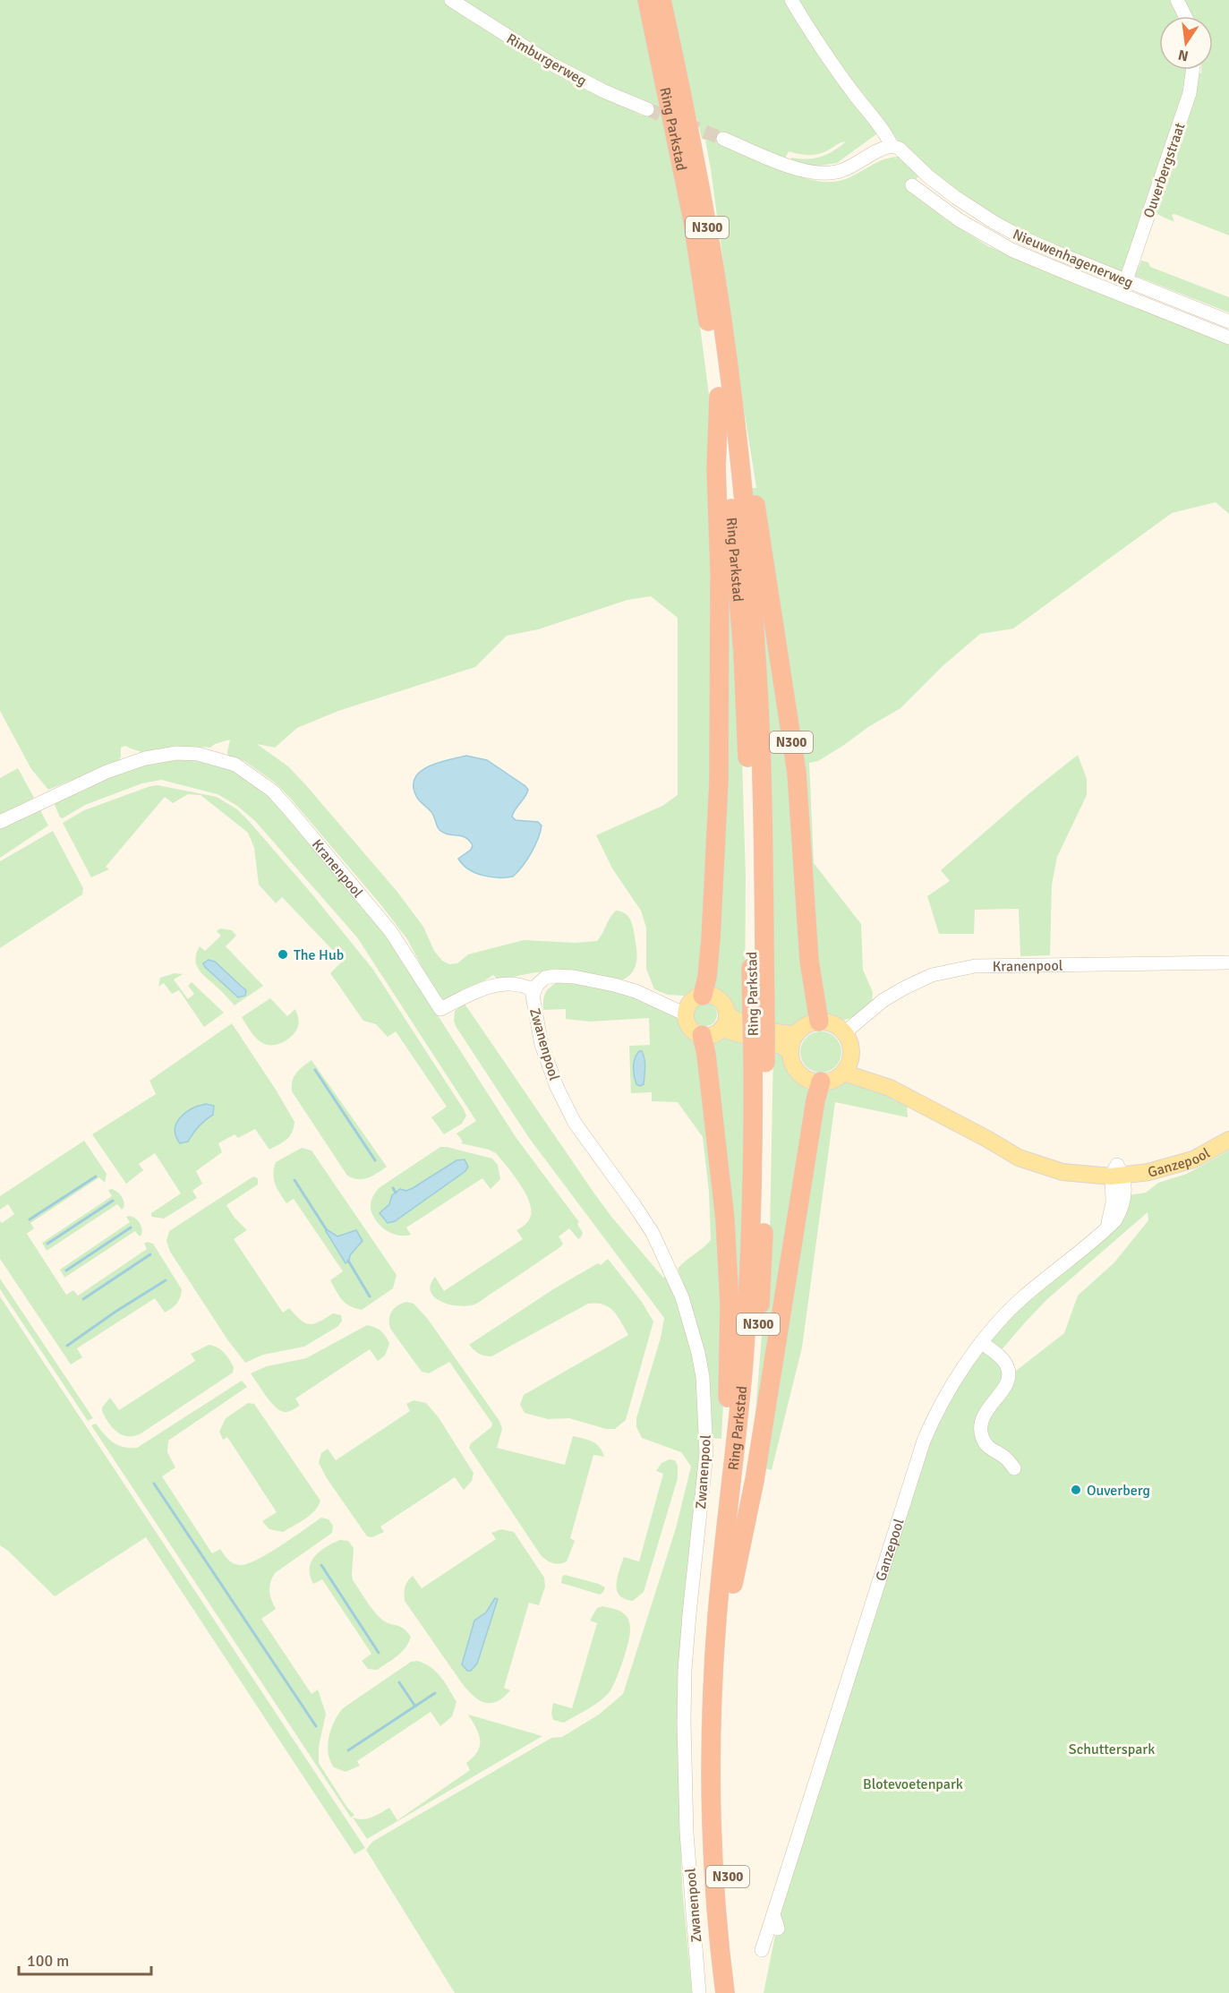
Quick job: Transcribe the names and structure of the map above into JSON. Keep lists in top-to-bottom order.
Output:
{
  "streets": {
    "highway": ["Ring Parkstad", "N300"],
    "main road": ["Ganzepool"],
    "street": [
      "Rimburgerweg",
      "Ouverbergstraat",
      "Nieuwenhagenerweg",
      "Kranenpool",
      "Zwanenpool"
    ]
  },
  "crossings": [
    ["Ring Parkstad", "N300"],
    ["Ouverbergstraat", "Nieuwenhagenerweg"],
    ["N300", "Kranenpool"],
    ["Kranenpool", "Zwanenpool"]
  ],
  "parks": ["Schutterspark", "Blotevoetenpark"],
  "places": ["The Hub", "Ouverberg"],
  "scale_bar": "100 m",
  "north": "bottom"
}
